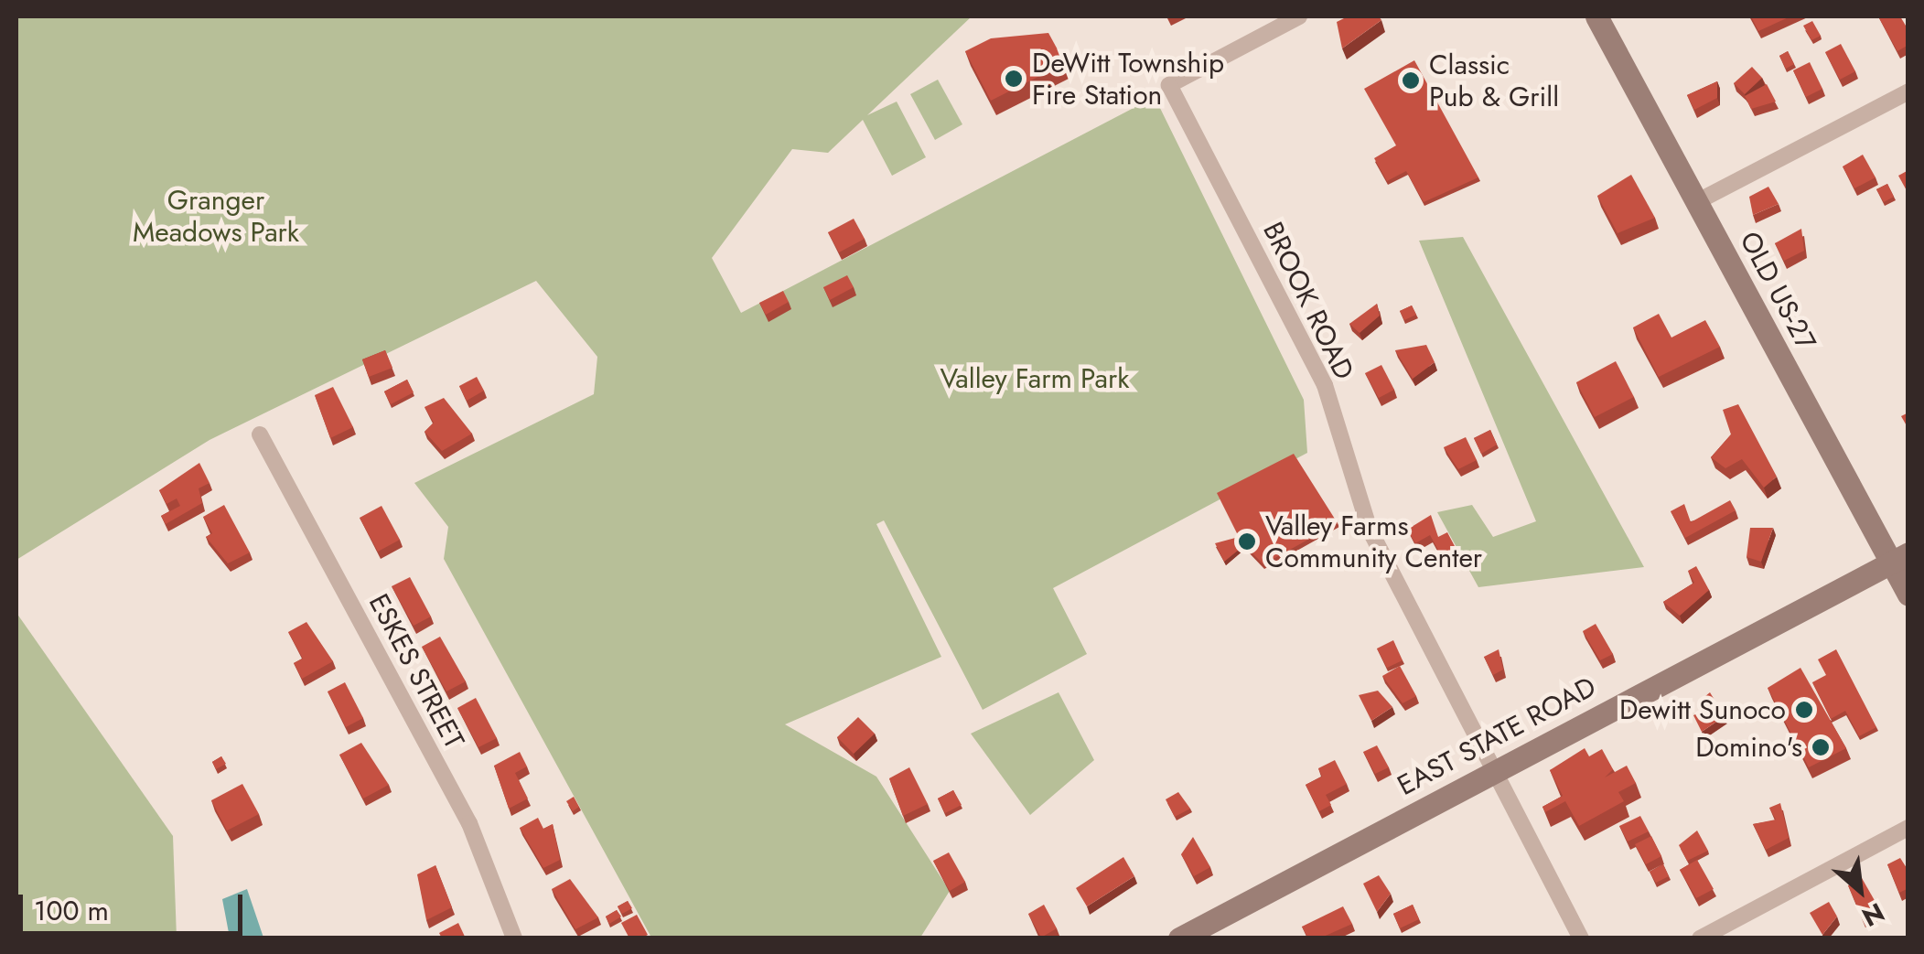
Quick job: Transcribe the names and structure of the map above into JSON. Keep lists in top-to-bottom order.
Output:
{
  "streets": {
    "street": [
      "OLD US-27",
      "BROOK ROAD",
      "ESKES STREET",
      "EAST STATE ROAD"
    ]
  },
  "crossings": [
    ["OLD US-27", "EAST STATE ROAD"],
    ["BROOK ROAD", "EAST STATE ROAD"]
  ],
  "parks": ["Granger Meadows Park", "Valley Farm Park"],
  "places": [
    "DeWitt Township Fire Station",
    "Classic Pub & Grill",
    "Valley Farms Community Center",
    "Dewitt Sunoco",
    "Domino's"
  ],
  "scale_bar": "100 m",
  "north": "bottom right"
}
